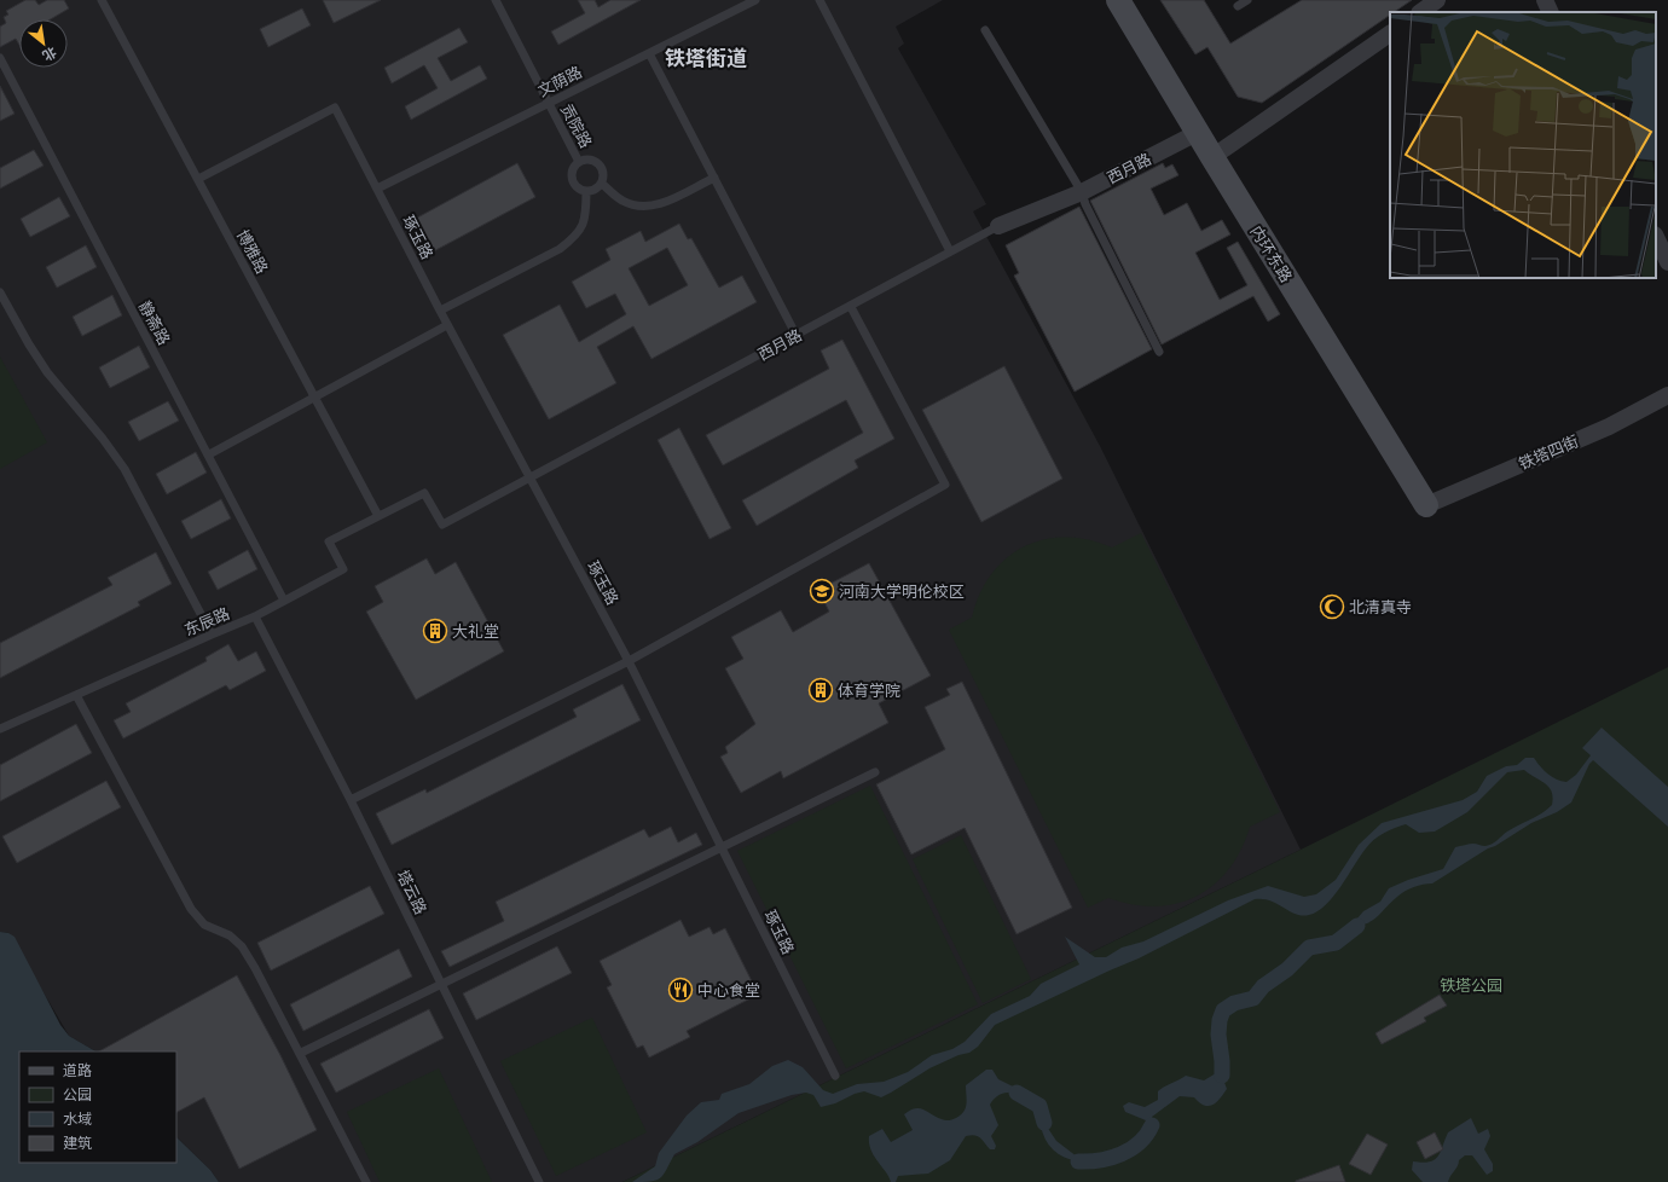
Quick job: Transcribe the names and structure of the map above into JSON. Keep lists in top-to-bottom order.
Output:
{
  "streets": {
    "street": ["西月路", "内环东路", "铁塔四街"],
    "lane": [
      "文荫路",
      "贡院路",
      "琢玉路",
      "博雅路",
      "静斋路",
      "东辰路",
      "塔云路"
    ]
  },
  "crossings": [
    ["文荫路", "贡院路"],
    ["文荫路", "琢玉路"],
    ["西月路", "琢玉路"],
    ["西月路", "博雅路"],
    ["西月路", "内环东路"],
    ["西月路", "东辰路"],
    ["琢玉路", "博雅路"],
    ["博雅路", "东辰路"],
    ["内环东路", "铁塔四街"],
    ["静斋路", "东辰路"],
    ["东辰路", "塔云路"]
  ],
  "districts": ["铁塔街道"],
  "parks": ["铁塔公园"],
  "places": {
    "school or university": ["河南大学明伦校区"],
    "mosque": ["北清真寺"],
    "building": ["大礼堂", "体育学院"],
    "restaurant": ["中心食堂"]
  },
  "legend": [
    "道路",
    "公园",
    "水域",
    "建筑"
  ],
  "north": "bottom right"
}
